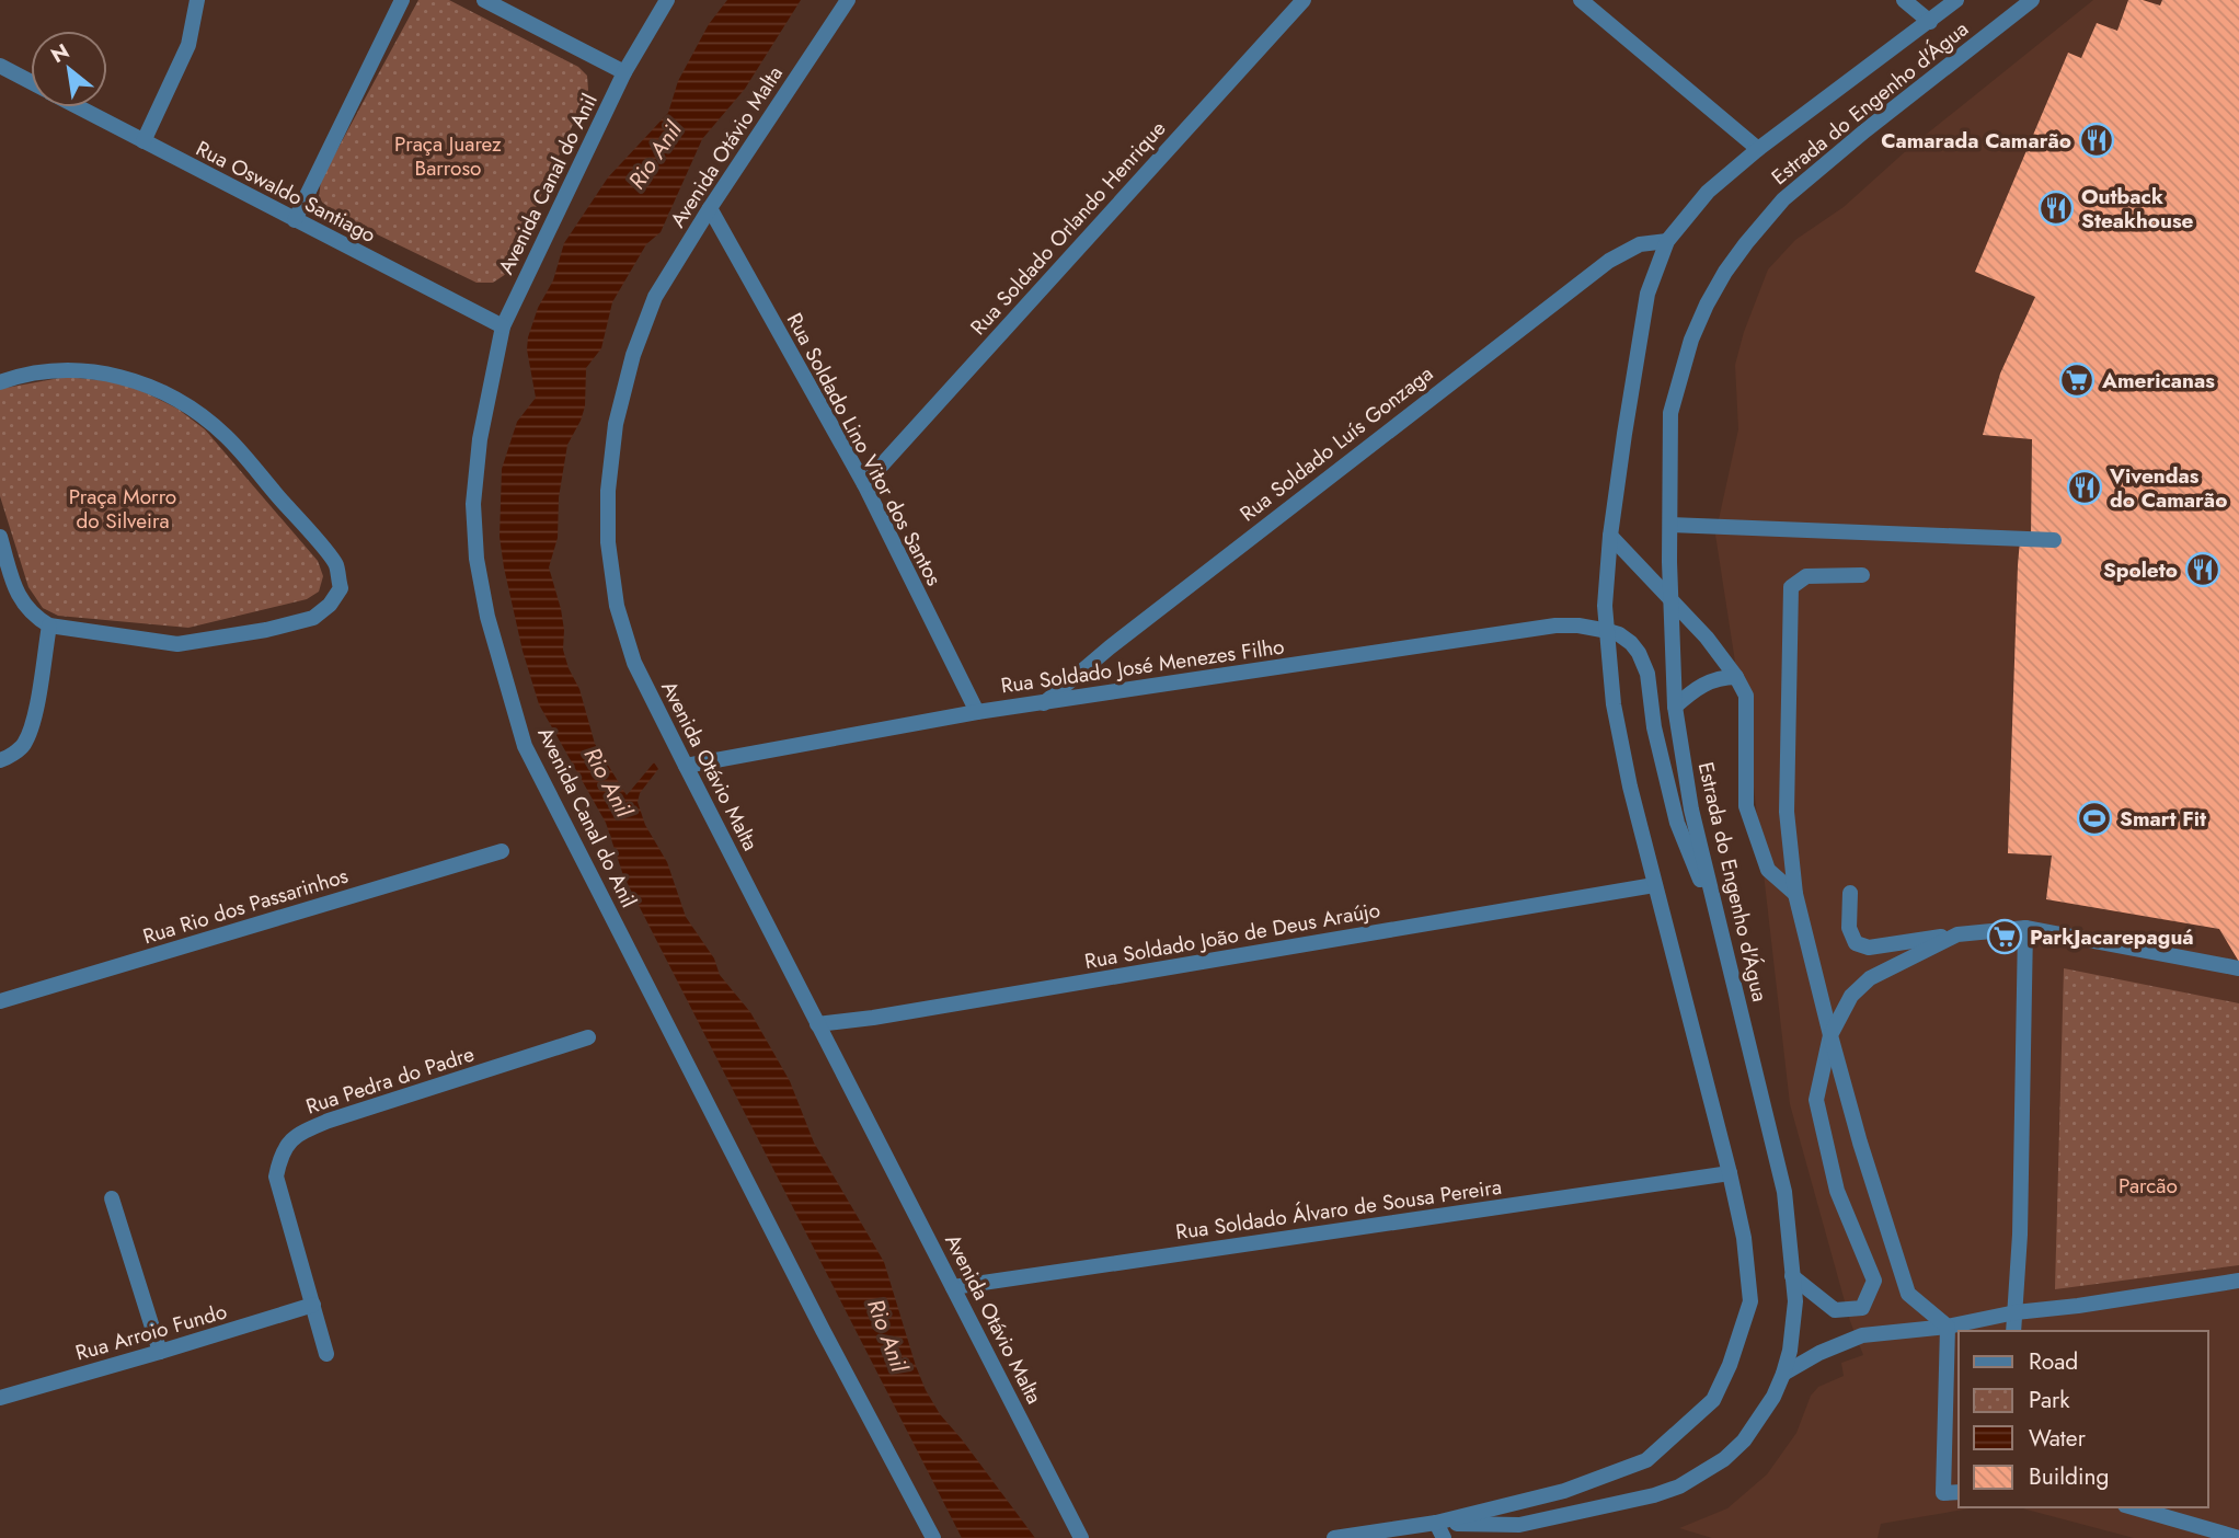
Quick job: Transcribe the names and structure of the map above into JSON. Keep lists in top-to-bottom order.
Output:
{
  "streets": {
    "street": [
      "Estrada do Engenho d'Água",
      "Avenida Otávio Malta",
      "Avenida Canal do Anil",
      "Rua Oswaldo Santiago",
      "Rua Soldado Orlando Henrique",
      "Rua Soldado Luís Gonzaga",
      "Rua Soldado Lino Vitor dos Santos",
      "Rua Soldado José Menezes Filho",
      "Rua Rio dos Passarinhos",
      "Rua Soldado João de Deus Araújo",
      "Rua Pedra do Padre",
      "Rua Soldado Álvaro de Sousa Pereira",
      "Rua Arroio Fundo"
    ]
  },
  "crossings": [
    ["Estrada do Engenho d'Água", "Rua Soldado Luís Gonzaga"],
    ["Estrada do Engenho d'Água", "Rua Soldado José Menezes Filho"],
    ["Estrada do Engenho d'Água", "Rua Soldado João de Deus Araújo"],
    ["Estrada do Engenho d'Água", "Rua Soldado Álvaro de Sousa Pereira"],
    ["Avenida Otávio Malta", "Rua Soldado Lino Vitor dos Santos"],
    ["Avenida Otávio Malta", "Rua Soldado José Menezes Filho"],
    ["Avenida Otávio Malta", "Rua Soldado João de Deus Araújo"],
    ["Avenida Otávio Malta", "Rua Soldado Álvaro de Sousa Pereira"],
    ["Avenida Canal do Anil", "Rua Oswaldo Santiago"],
    ["Rua Soldado Orlando Henrique", "Rua Soldado Lino Vitor dos Santos"],
    ["Rua Soldado Luís Gonzaga", "Rua Soldado José Menezes Filho"],
    ["Rua Soldado Lino Vitor dos Santos", "Rua Soldado José Menezes Filho"],
    ["Rua Pedra do Padre", "Rua Arroio Fundo"]
  ],
  "water": ["Rio Anil"],
  "parks": ["Praça Juarez Barroso", "Praça Morro do Silveira", "Parcão"],
  "places": {
    "restaurant": [
      "Camarada Camarão",
      "Outback Steakhouse",
      "Vivendas do Camarão",
      "Spoleto"
    ],
    "supermarket": ["Americanas", "ParkJacarepaguá"],
    "sports": ["Smart Fit"]
  },
  "legend": [
    "Road",
    "Park",
    "Water",
    "Building"
  ],
  "north": "top left"
}
